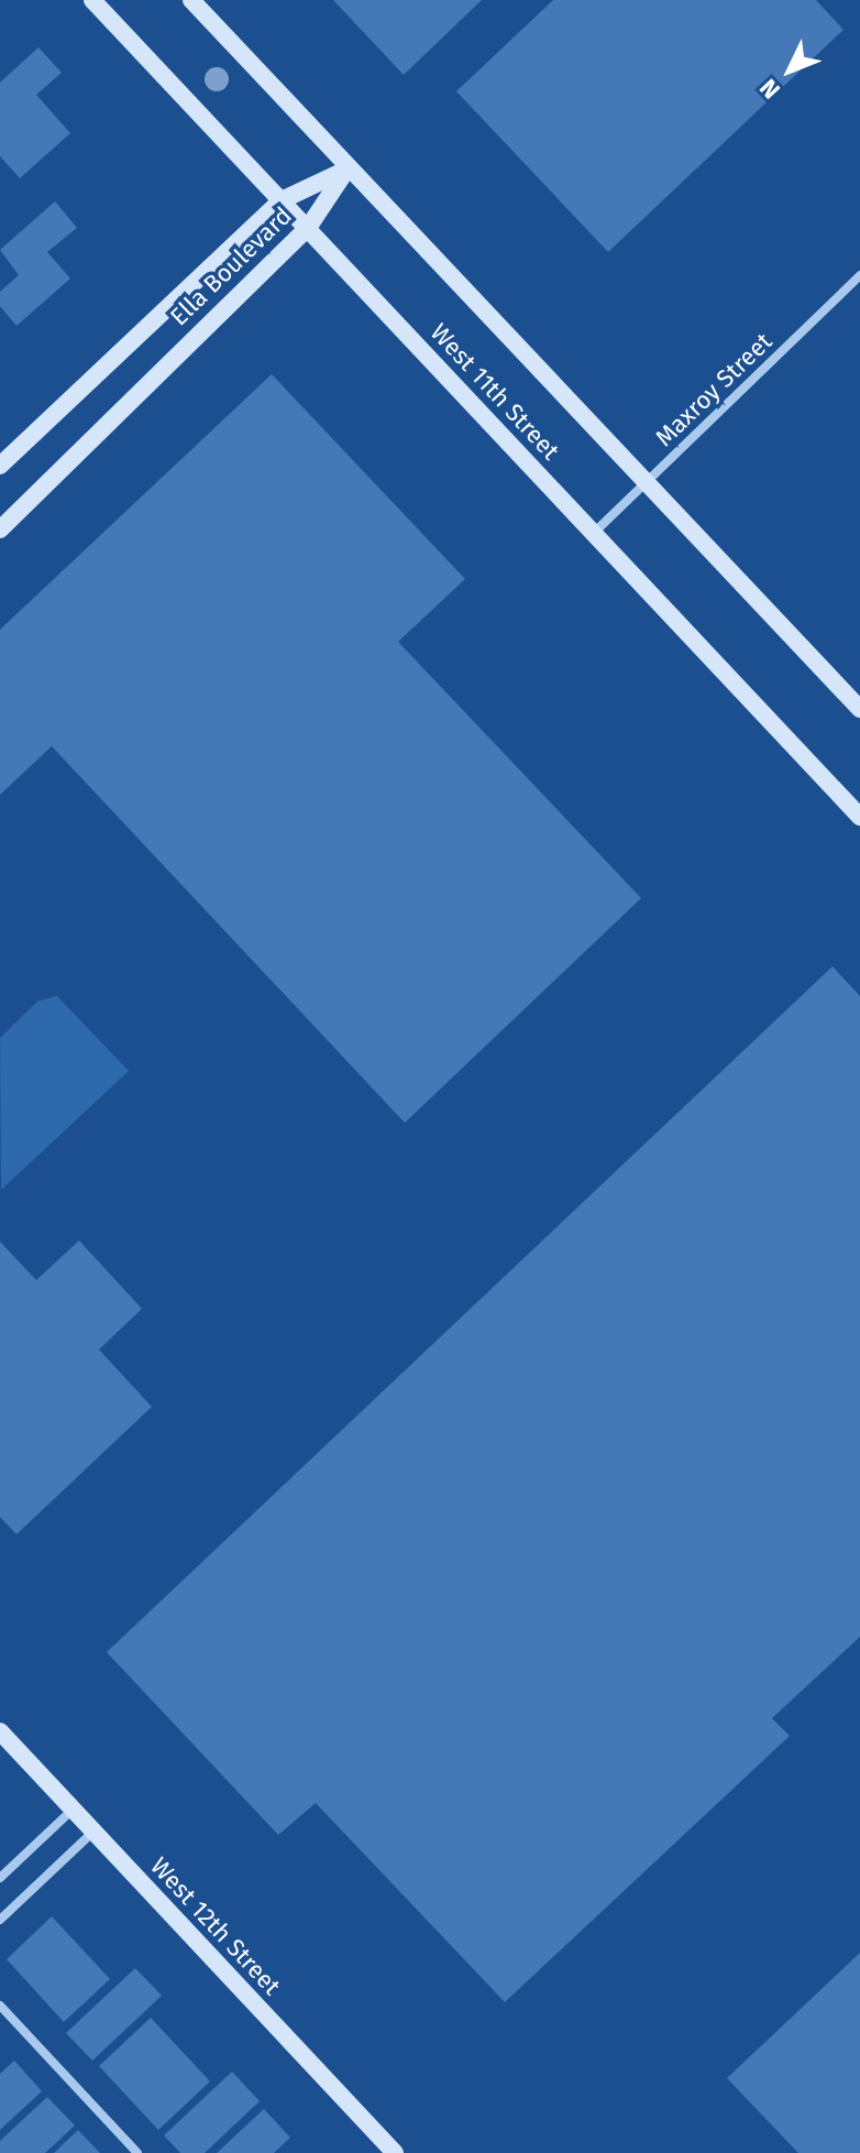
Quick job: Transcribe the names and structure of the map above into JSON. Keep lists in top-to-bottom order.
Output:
{
  "streets": {
    "main road": ["Ella Boulevard", "West 11th Street", "West 12th Street"],
    "street": ["Maxroy Street"]
  },
  "crossings": [
    ["Ella Boulevard", "West 11th Street"],
    ["Maxroy Street", "West 11th Street"]
  ],
  "north": "bottom left"
}
